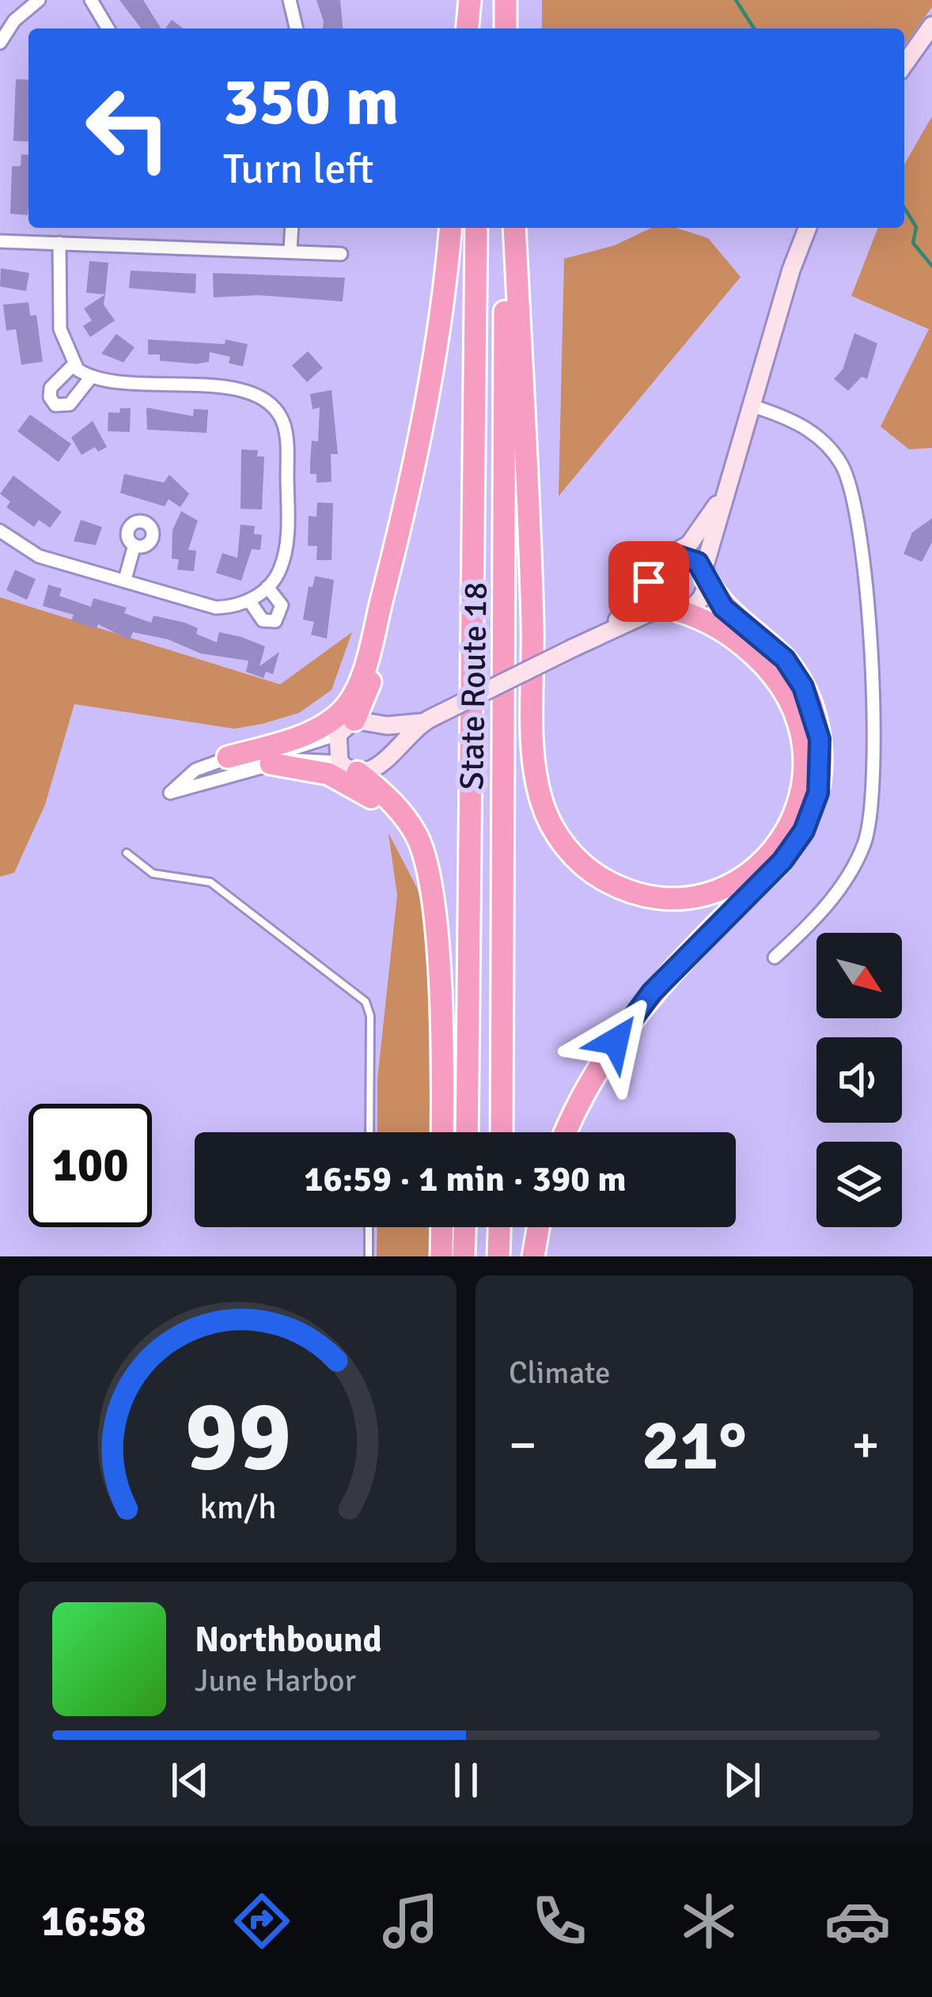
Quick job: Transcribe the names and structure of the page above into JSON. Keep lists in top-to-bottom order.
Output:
{
  "streets": {
    "highway": ["State Route 18"]
  },
  "north": "bottom right",
  "page": {
    "turn": ["350 m", "Turn left"],
    "limit": "100",
    "trip": "16:59 · 1 min · 390 m",
    "tile": "Climate",
    "heat": ["−", "21°", "+"],
    "song": ["Northbound", "June Harbor"],
    "tabs": "16:58",
    "gauge": ["99", "km/h"]
  }
}
